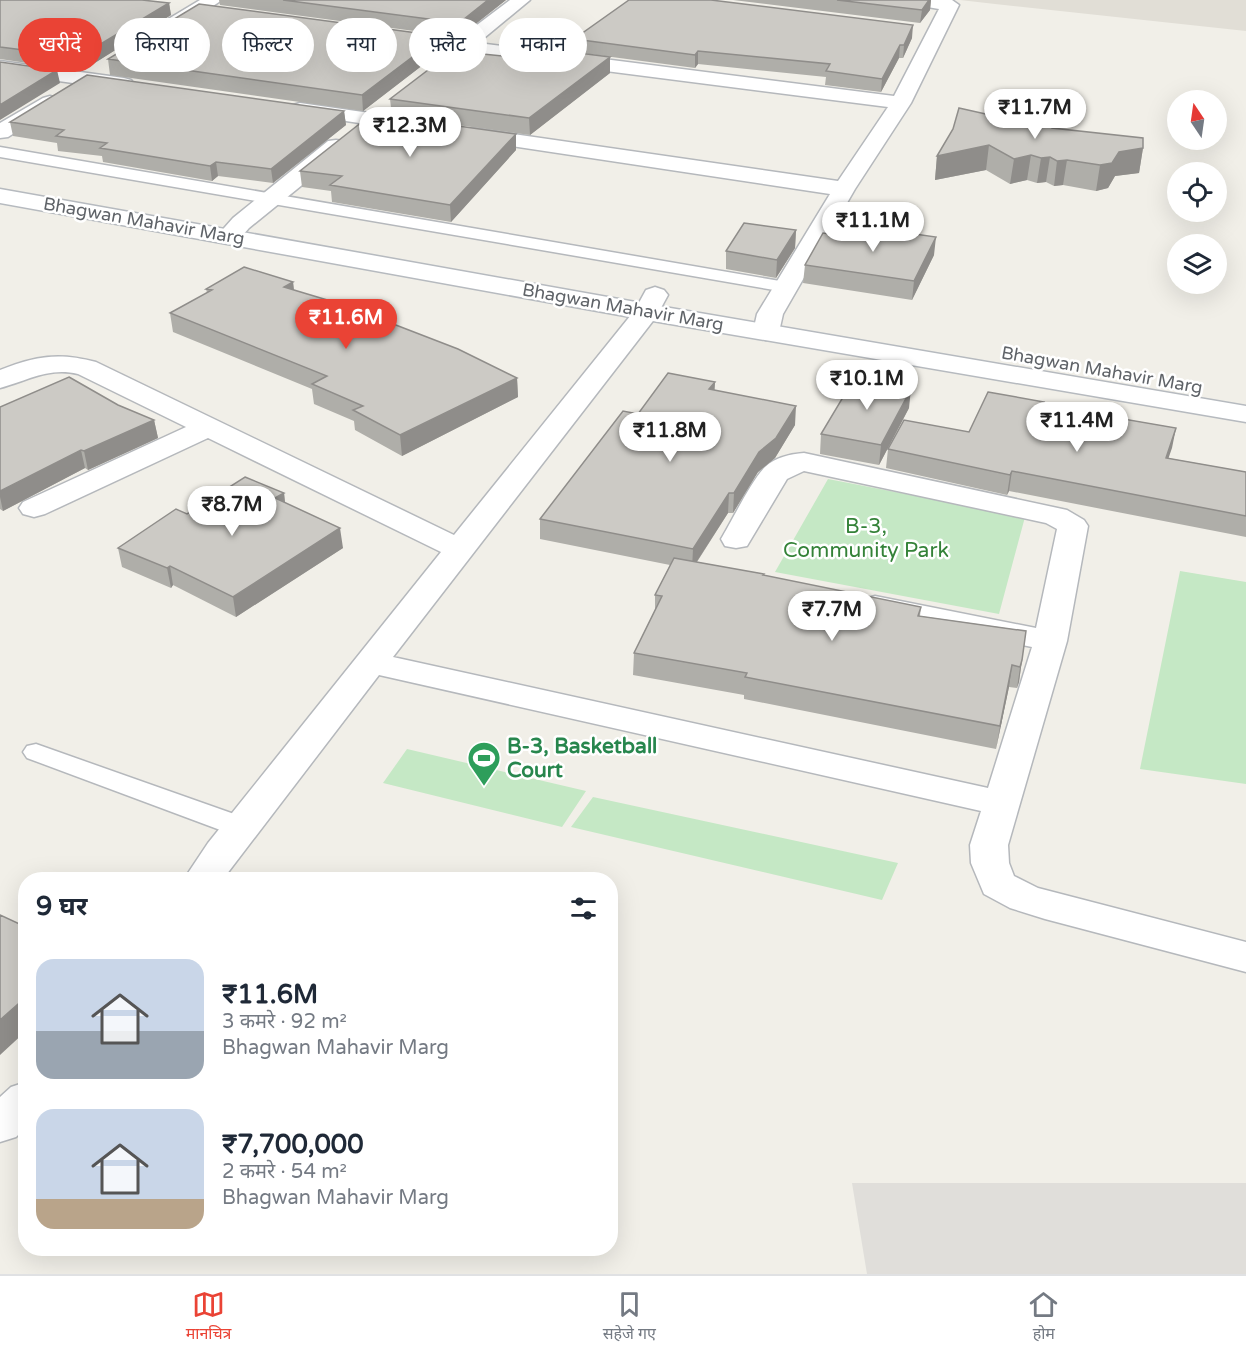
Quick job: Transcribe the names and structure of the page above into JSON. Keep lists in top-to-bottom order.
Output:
{
  "streets": {
    "street": ["Bhagwan Mahavir Marg"]
  },
  "parks": ["B-3, Community Park"],
  "places": {
    "sports": ["B-3, Basketball Court"]
  },
  "north": "top",
  "page": {
    "chip": [
      "खरीदें",
      "किराया",
      "फ़िल्टर",
      "नया",
      "फ़्लैट",
      "मकान"
    ],
    "price": [
      "₹11.7M",
      "₹12.3M",
      "₹11.1M",
      "₹11.6M",
      "₹10.1M",
      "₹11.4M",
      "₹11.8M",
      "₹8.7M",
      "₹7.7M"
    ],
    "heading": "9 घर",
    "list": [
      {
        "name": "₹11.6M",
        "note": "3 कमरे · 92 m² · Bhagwan Mahavir Marg"
      },
      {
        "name": "₹7,700,000",
        "note": "2 कमरे · 54 m² · Bhagwan Mahavir Marg"
      }
    ],
    "tabs": ["मानचित्र", "सहेजे गए", "होम"]
  }
}
